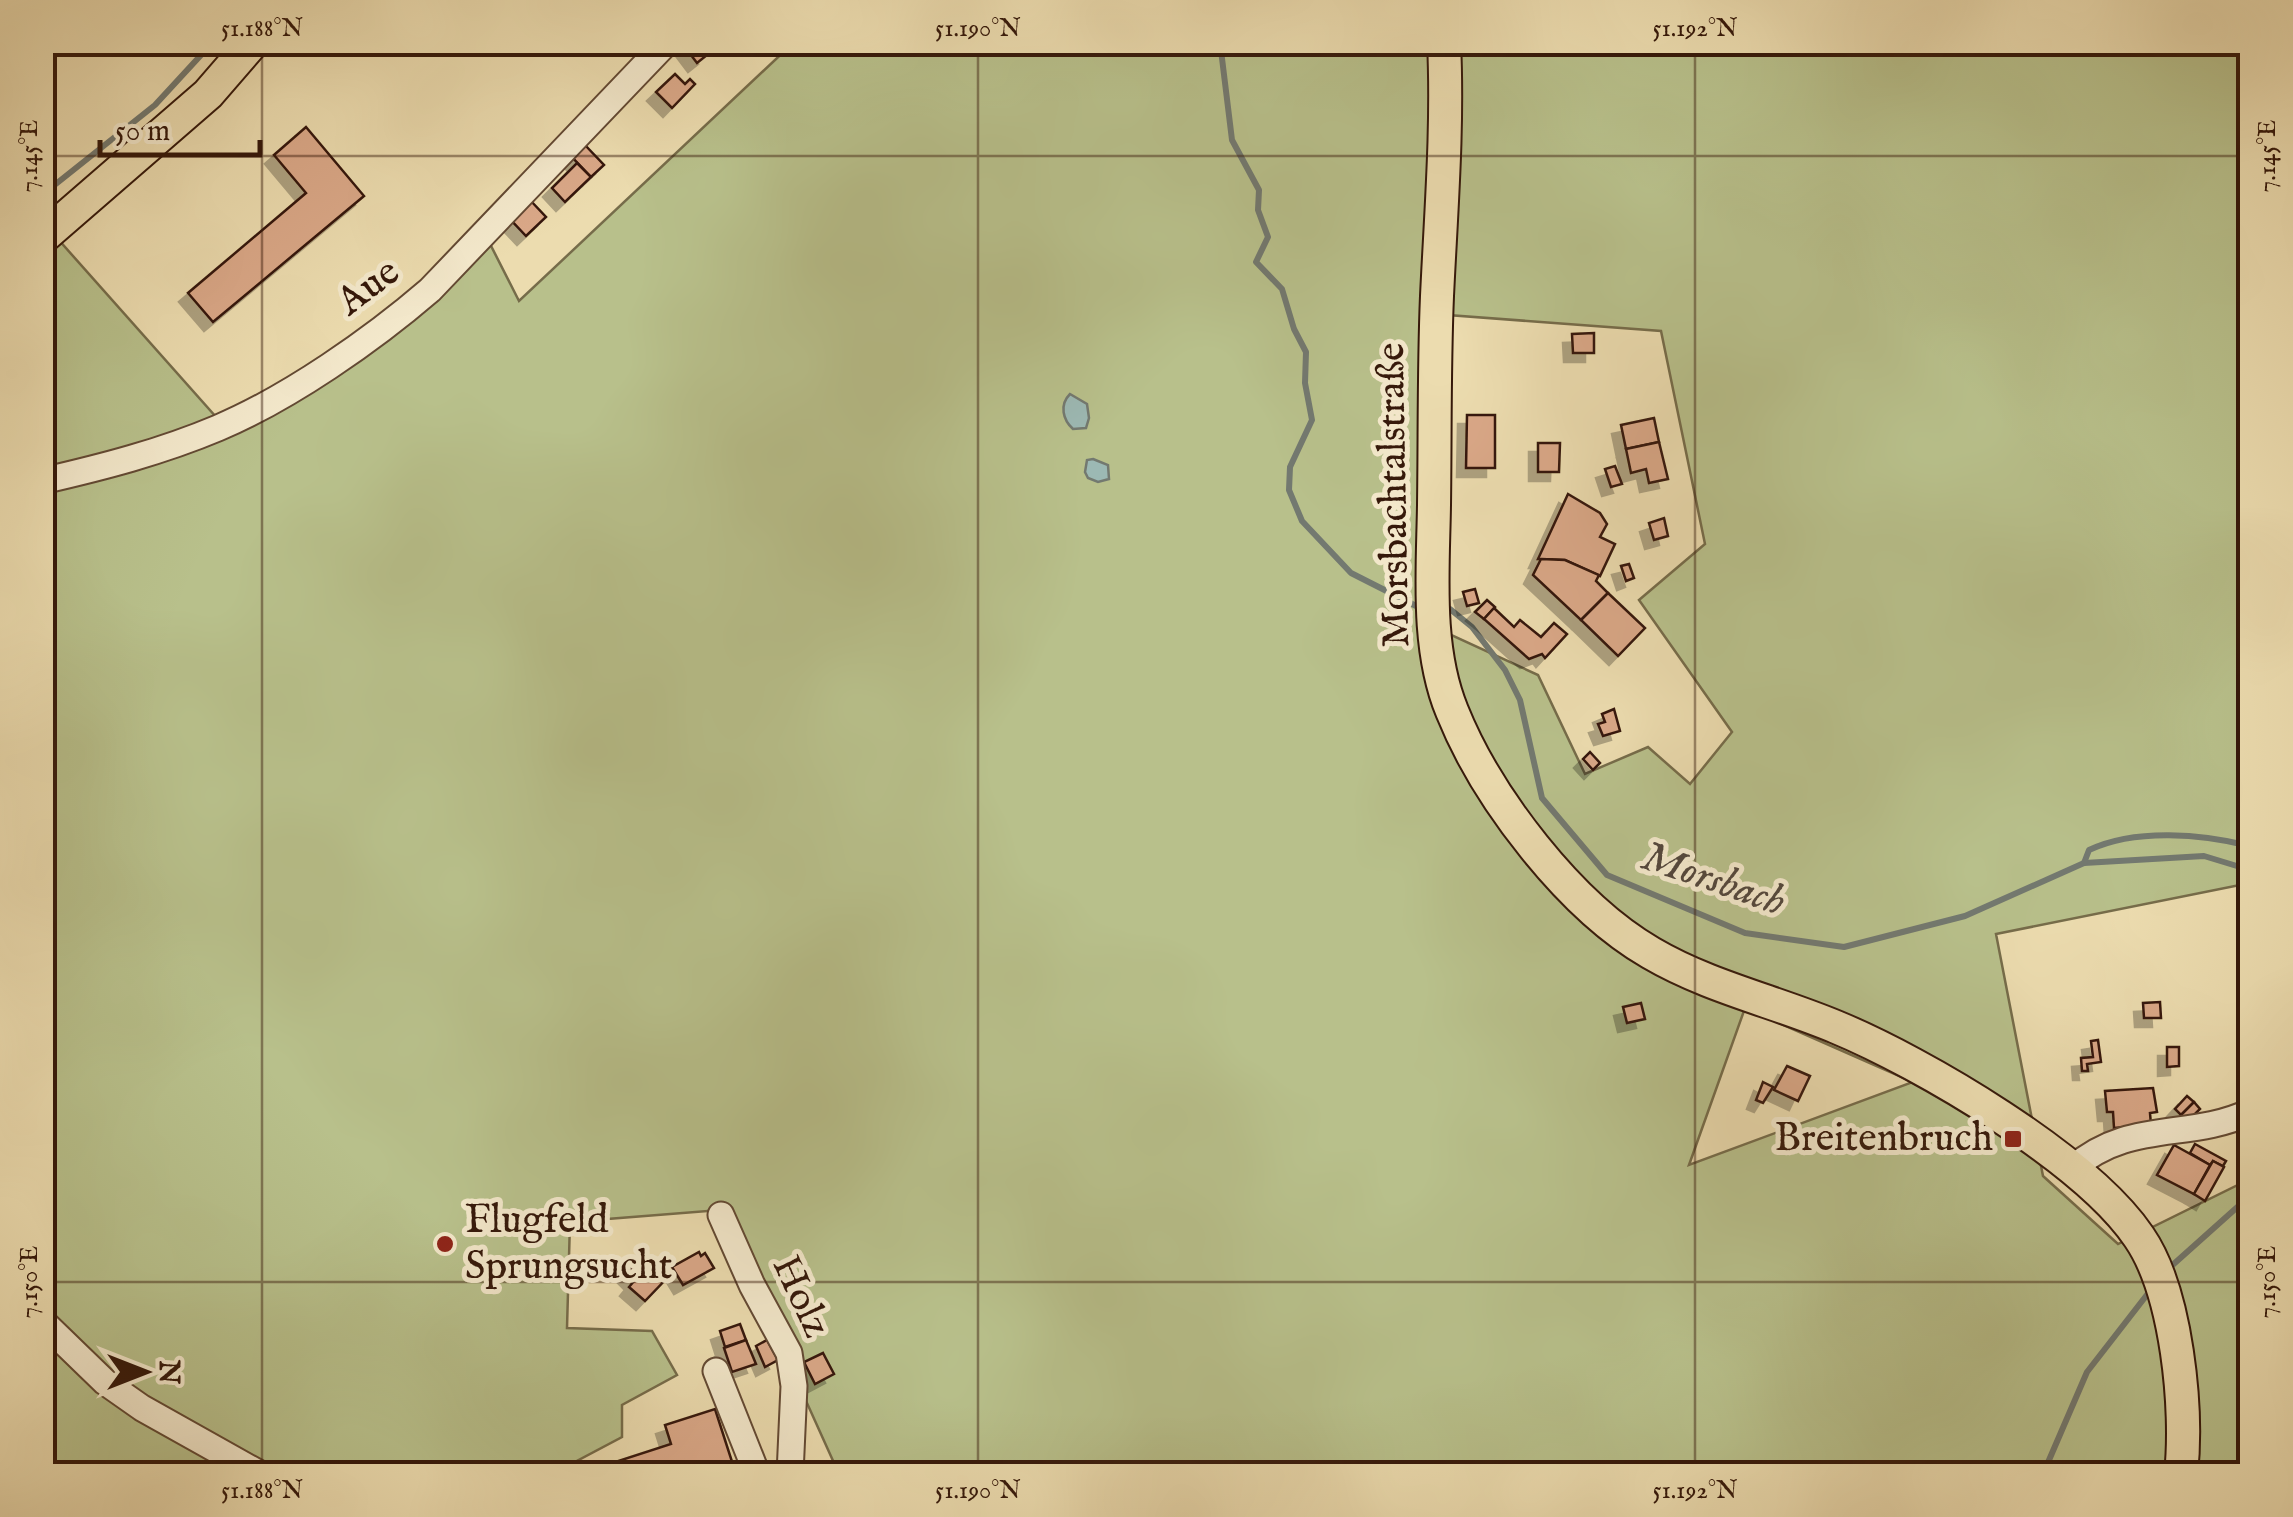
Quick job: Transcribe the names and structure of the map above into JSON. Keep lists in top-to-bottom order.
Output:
{
  "streets": {
    "main road": ["Morsbachtalstraße"],
    "street": ["Aue", "Holz"]
  },
  "water": ["Morsbach"],
  "places": {
    "transit": ["Breitenbruch"],
    "other": ["Flugfeld Sprungsucht"]
  },
  "scale_bar": "50 m",
  "north": "right",
  "coordinates": [
    "51.188°N",
    "51.190°N",
    "51.192°N",
    "7.145°E",
    "7.150°E"
  ]
}
